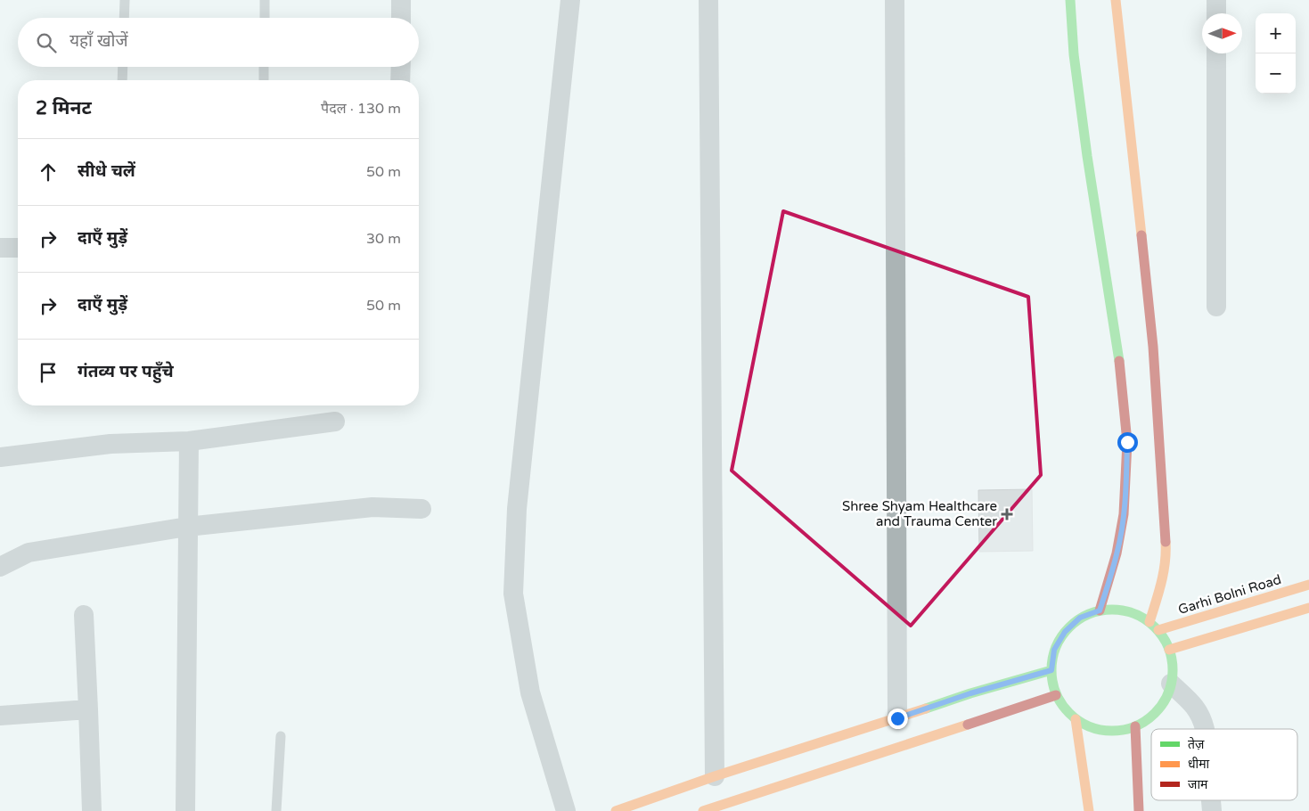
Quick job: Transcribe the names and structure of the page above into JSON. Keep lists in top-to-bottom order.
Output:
{
  "streets": {
    "main road": ["Garhi Bolni Road"]
  },
  "places": {
    "health": ["Shree Shyam Healthcare and Trauma Center"]
  },
  "legend": ["तेज़", "धीमा", "जाम"],
  "north": "right",
  "page": {
    "map_buttons": ["+", "−"],
    "search": "यहाँ खोजें",
    "heading": ["2 मिनट", "पैदल · 130 m"],
    "list": [
      ["सीधे चलें", "50 m"],
      ["दाएँ मुड़ें", "30 m"],
      ["दाएँ मुड़ें", "50 m"],
      "गंतव्य पर पहुँचे"
    ]
  }
}
